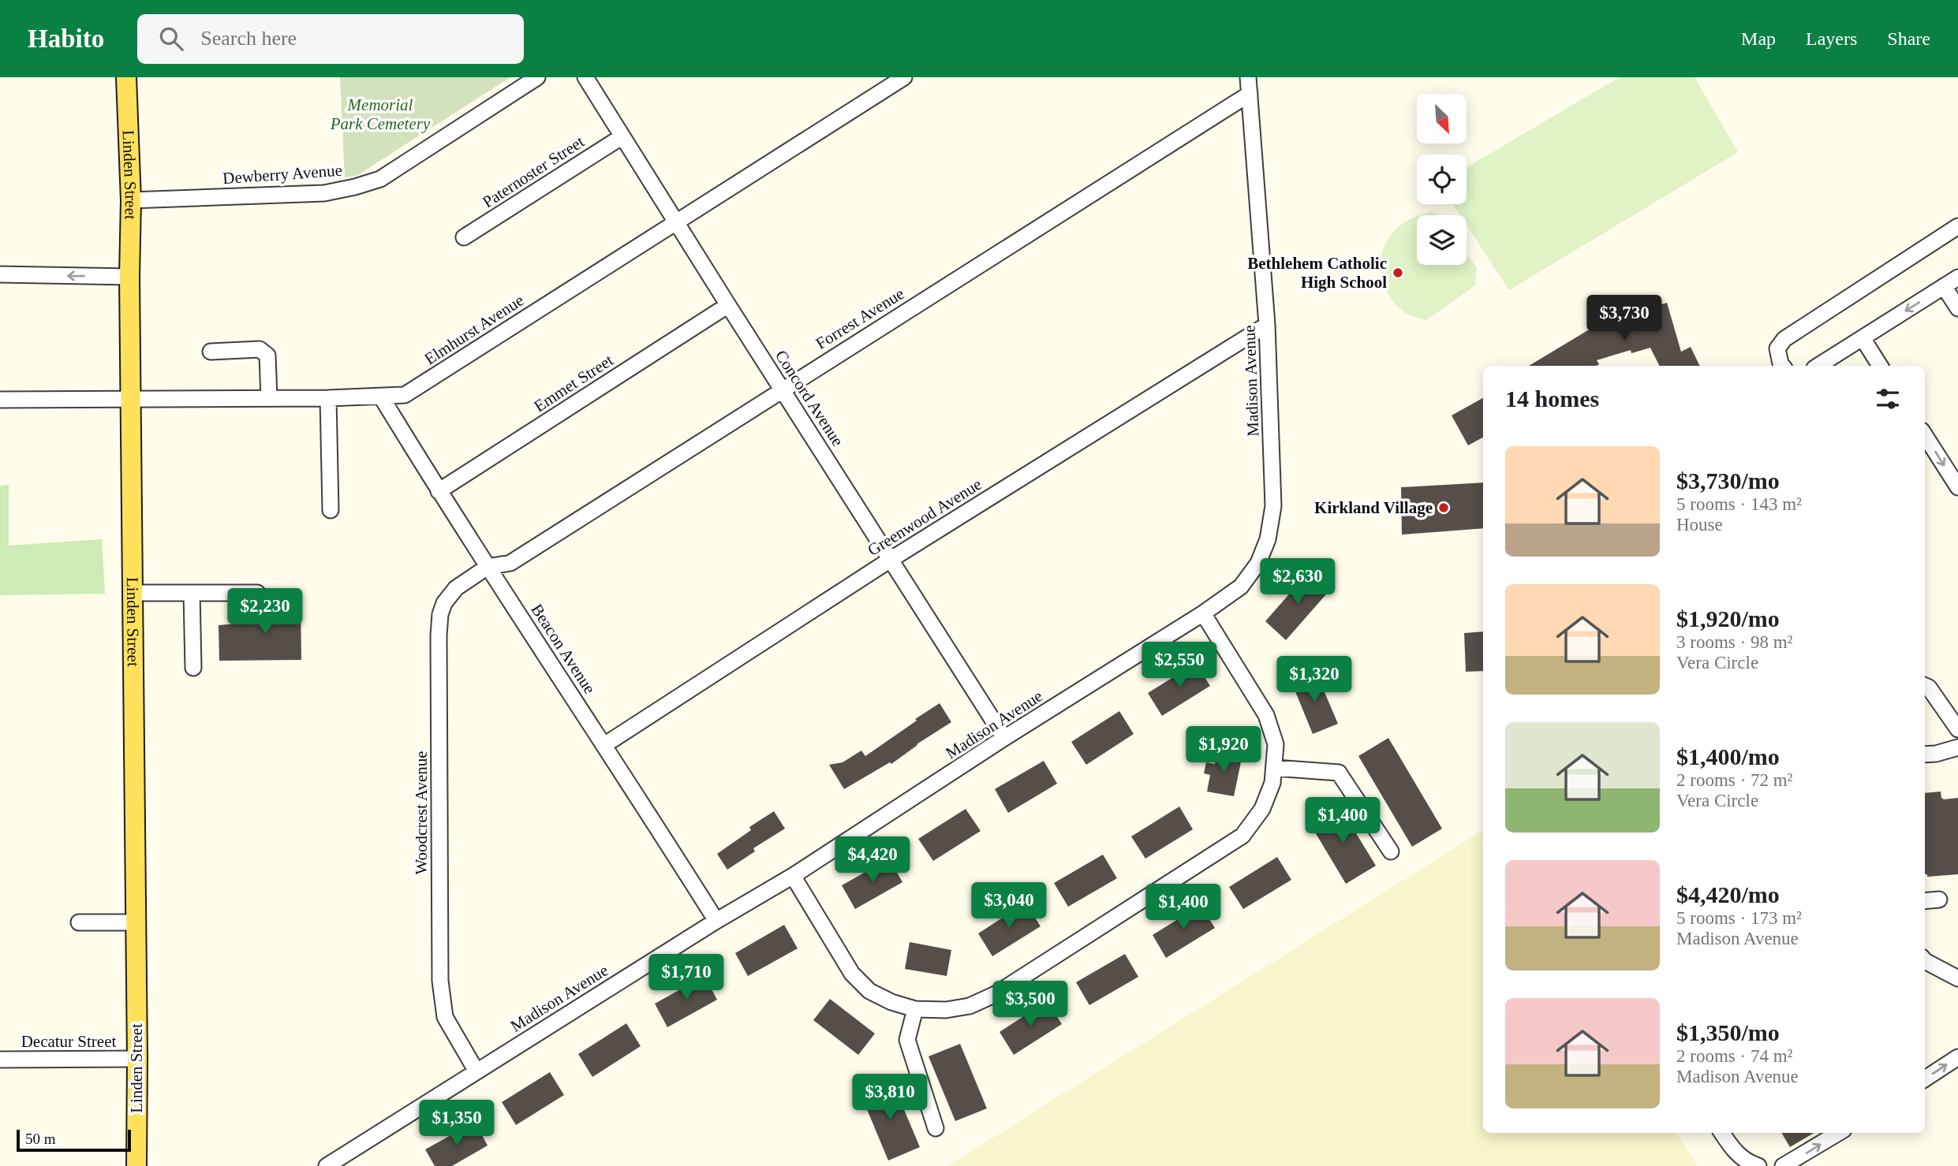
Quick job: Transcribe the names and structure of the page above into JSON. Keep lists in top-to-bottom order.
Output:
{
  "streets": {
    "main road": ["Linden Street"],
    "street": [
      "Paternoster Street",
      "Dewberry Avenue",
      "Forrest Avenue",
      "Elmhurst Avenue",
      "Madison Avenue",
      "Emmet Street",
      "Concord Avenue",
      "Greenwood Avenue",
      "Beacon Avenue",
      "Woodcrest Avenue",
      "Decatur Street"
    ]
  },
  "crossings": [
    ["Paternoster Street", "Concord Avenue"],
    ["Dewberry Avenue", "Linden Street"],
    ["Linden Street", "Elmhurst Avenue"],
    ["Linden Street", "Decatur Street"],
    ["Forrest Avenue", "Madison Avenue"],
    ["Forrest Avenue", "Concord Avenue"],
    ["Forrest Avenue", "Beacon Avenue"],
    ["Forrest Avenue", "Woodcrest Avenue"],
    ["Elmhurst Avenue", "Concord Avenue"],
    ["Elmhurst Avenue", "Beacon Avenue"],
    ["Madison Avenue", "Concord Avenue"],
    ["Madison Avenue", "Greenwood Avenue"],
    ["Madison Avenue", "Beacon Avenue"],
    ["Madison Avenue", "Woodcrest Avenue"],
    ["Emmet Street", "Concord Avenue"],
    ["Emmet Street", "Beacon Avenue"],
    ["Concord Avenue", "Greenwood Avenue"],
    ["Greenwood Avenue", "Beacon Avenue"],
    ["Beacon Avenue", "Woodcrest Avenue"]
  ],
  "parks": ["Memorial Park Cemetery"],
  "places": ["Bethlehem Catholic High School", "Kirkland Village"],
  "scale_bar": "50 m",
  "north": "bottom right",
  "page": {
    "header": "Habito",
    "search": "Search here",
    "nav": ["Map", "Layers", "Share"],
    "price": [
      "$3,730",
      "$2,630",
      "$2,230",
      "$2,550",
      "$1,320",
      "$1,920",
      "$1,400",
      "$4,420",
      "$3,040",
      "$1,400",
      "$1,710",
      "$3,500",
      "$3,810",
      "$1,350"
    ],
    "heading": "14 homes",
    "list": [
      {
        "name": "$3,730/mo",
        "note": "5 rooms · 143 m² · House"
      },
      {
        "name": "$1,920/mo",
        "note": "3 rooms · 98 m² · Vera Circle"
      },
      {
        "name": "$1,400/mo",
        "note": "2 rooms · 72 m² · Vera Circle"
      },
      {
        "name": "$4,420/mo",
        "note": "5 rooms · 173 m² · Madison Avenue"
      },
      {
        "name": "$1,350/mo",
        "note": "2 rooms · 74 m² · Madison Avenue"
      }
    ],
    "scale": "50 m"
  }
}
